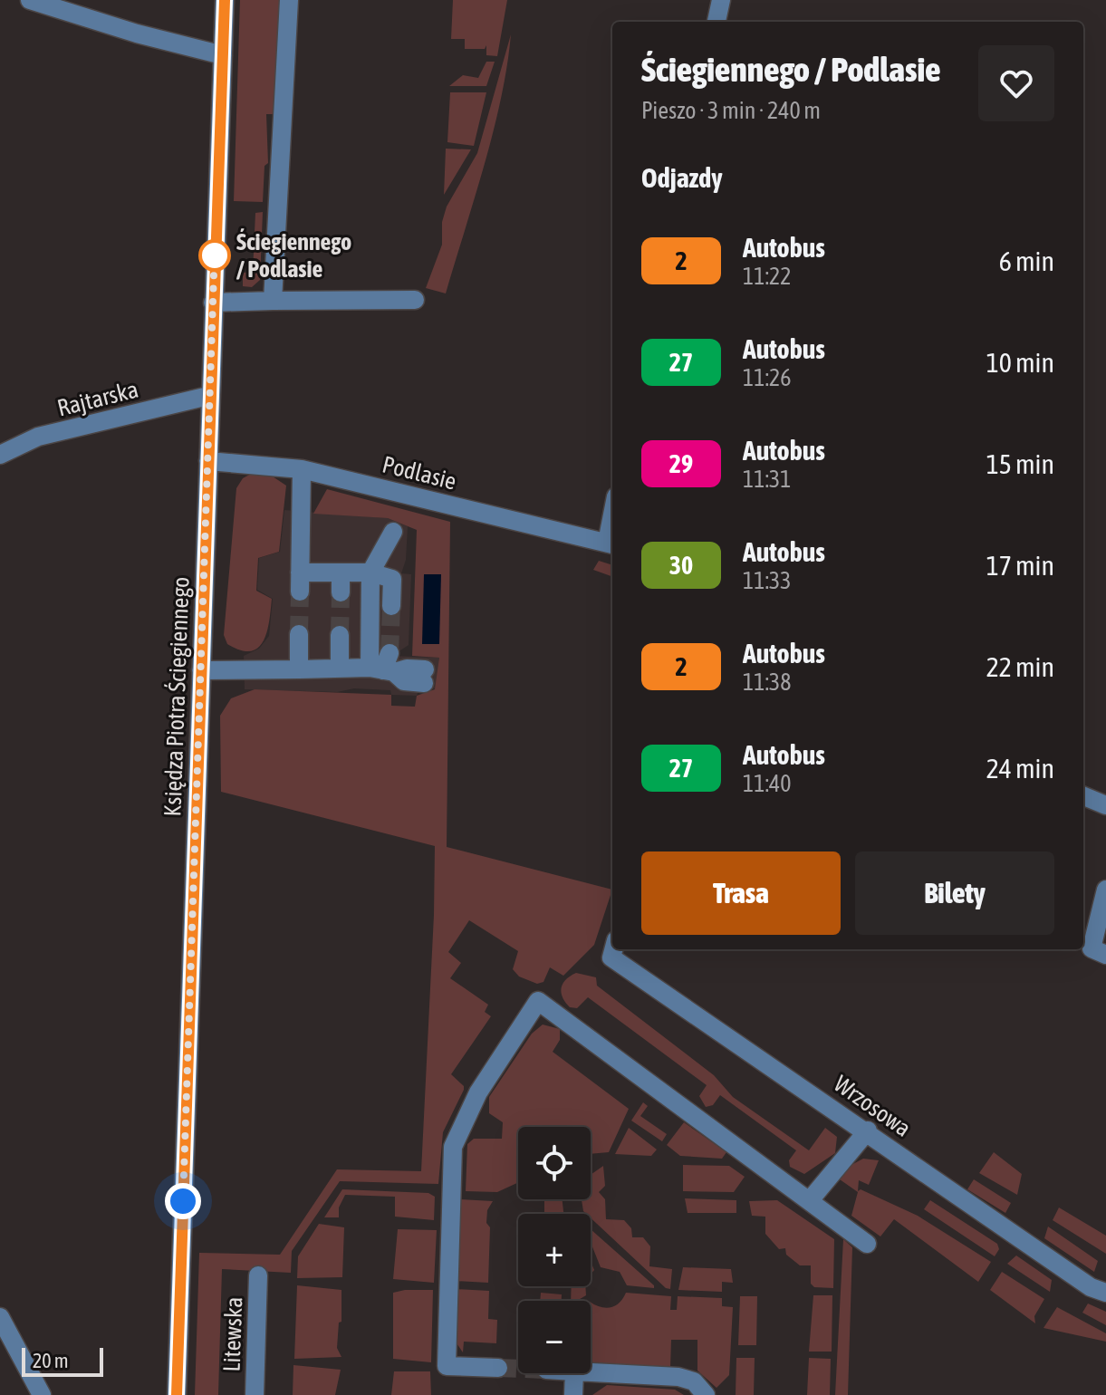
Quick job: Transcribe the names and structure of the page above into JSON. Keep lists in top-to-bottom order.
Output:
{
  "streets": {
    "street": [
      "Rajtarska",
      "Podlasie",
      "Księdza Piotra Ściegiennego",
      "Wrzosowa",
      "Litewska"
    ]
  },
  "crossings": [
    ["Rajtarska", "Księdza Piotra Ściegiennego"],
    ["Podlasie", "Księdza Piotra Ściegiennego"]
  ],
  "places": ["Ściegiennego / Podlasie"],
  "lines": ["bus line 2"],
  "scale_bar": "20 m",
  "page": {
    "heading": [
      ["Ściegiennego / Podlasie", "Pieszo · 3 min · 240 m"],
      "Odjazdy"
    ],
    "list": [
      {
        "mark": "2",
        "name": "Autobus",
        "note": "11:22",
        "value": "6 min"
      },
      {
        "mark": "27",
        "name": "Autobus",
        "note": "11:26",
        "value": "10 min"
      },
      {
        "mark": "29",
        "name": "Autobus",
        "note": "11:31",
        "value": "15 min"
      },
      {
        "mark": "30",
        "name": "Autobus",
        "note": "11:33",
        "value": "17 min"
      },
      {
        "mark": "2",
        "name": "Autobus",
        "note": "11:38",
        "value": "22 min"
      },
      {
        "mark": "27",
        "name": "Autobus",
        "note": "11:40",
        "value": "24 min"
      }
    ],
    "buttons": ["Trasa", "Bilety"],
    "map_buttons": ["+", "−"],
    "scale": "20 m"
  }
}
